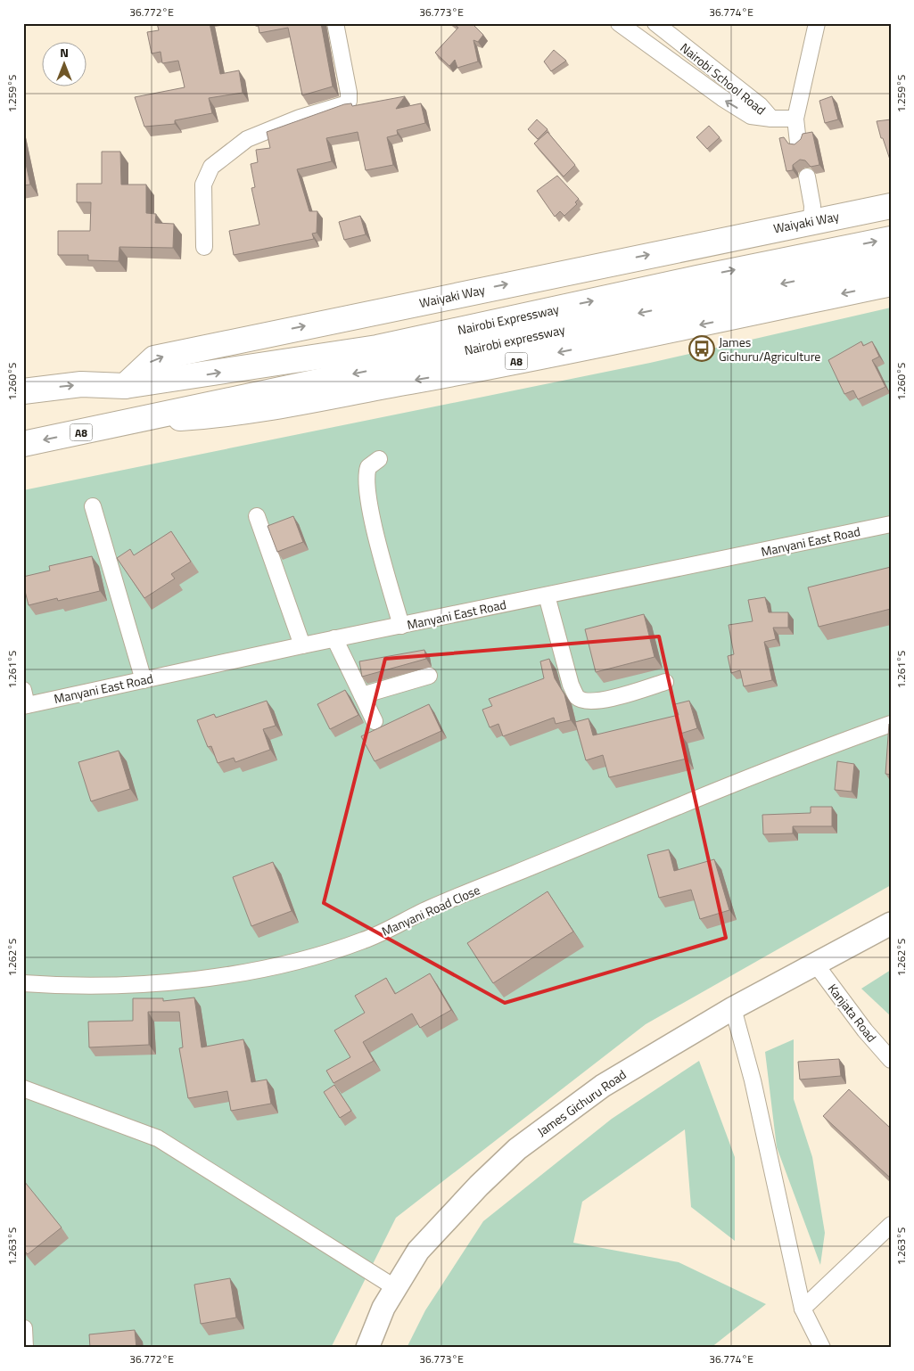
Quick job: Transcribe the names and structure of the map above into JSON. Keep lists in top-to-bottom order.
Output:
{
  "streets": {
    "main road": [
      "Waiyaki Way",
      "Nairobi Expressway",
      "Nairobi expressway",
      "A8",
      "James Gichuru Road"
    ],
    "street": [
      "Nairobi School Road",
      "Manyani East Road",
      "Manyani Road Close",
      "Kanjata Road"
    ]
  },
  "crossings": [
    ["Waiyaki Way", "Nairobi Expressway"],
    ["Nairobi expressway", "A8"],
    ["Kanjata Road", "James Gichuru Road"]
  ],
  "places": {
    "bus stop": ["James Gichuru/Agriculture"]
  },
  "north": "top",
  "coordinates": [
    "36.772°E",
    "36.773°E",
    "36.774°E",
    "1.259°S",
    "1.260°S",
    "1.261°S",
    "1.262°S",
    "1.263°S"
  ]
}
